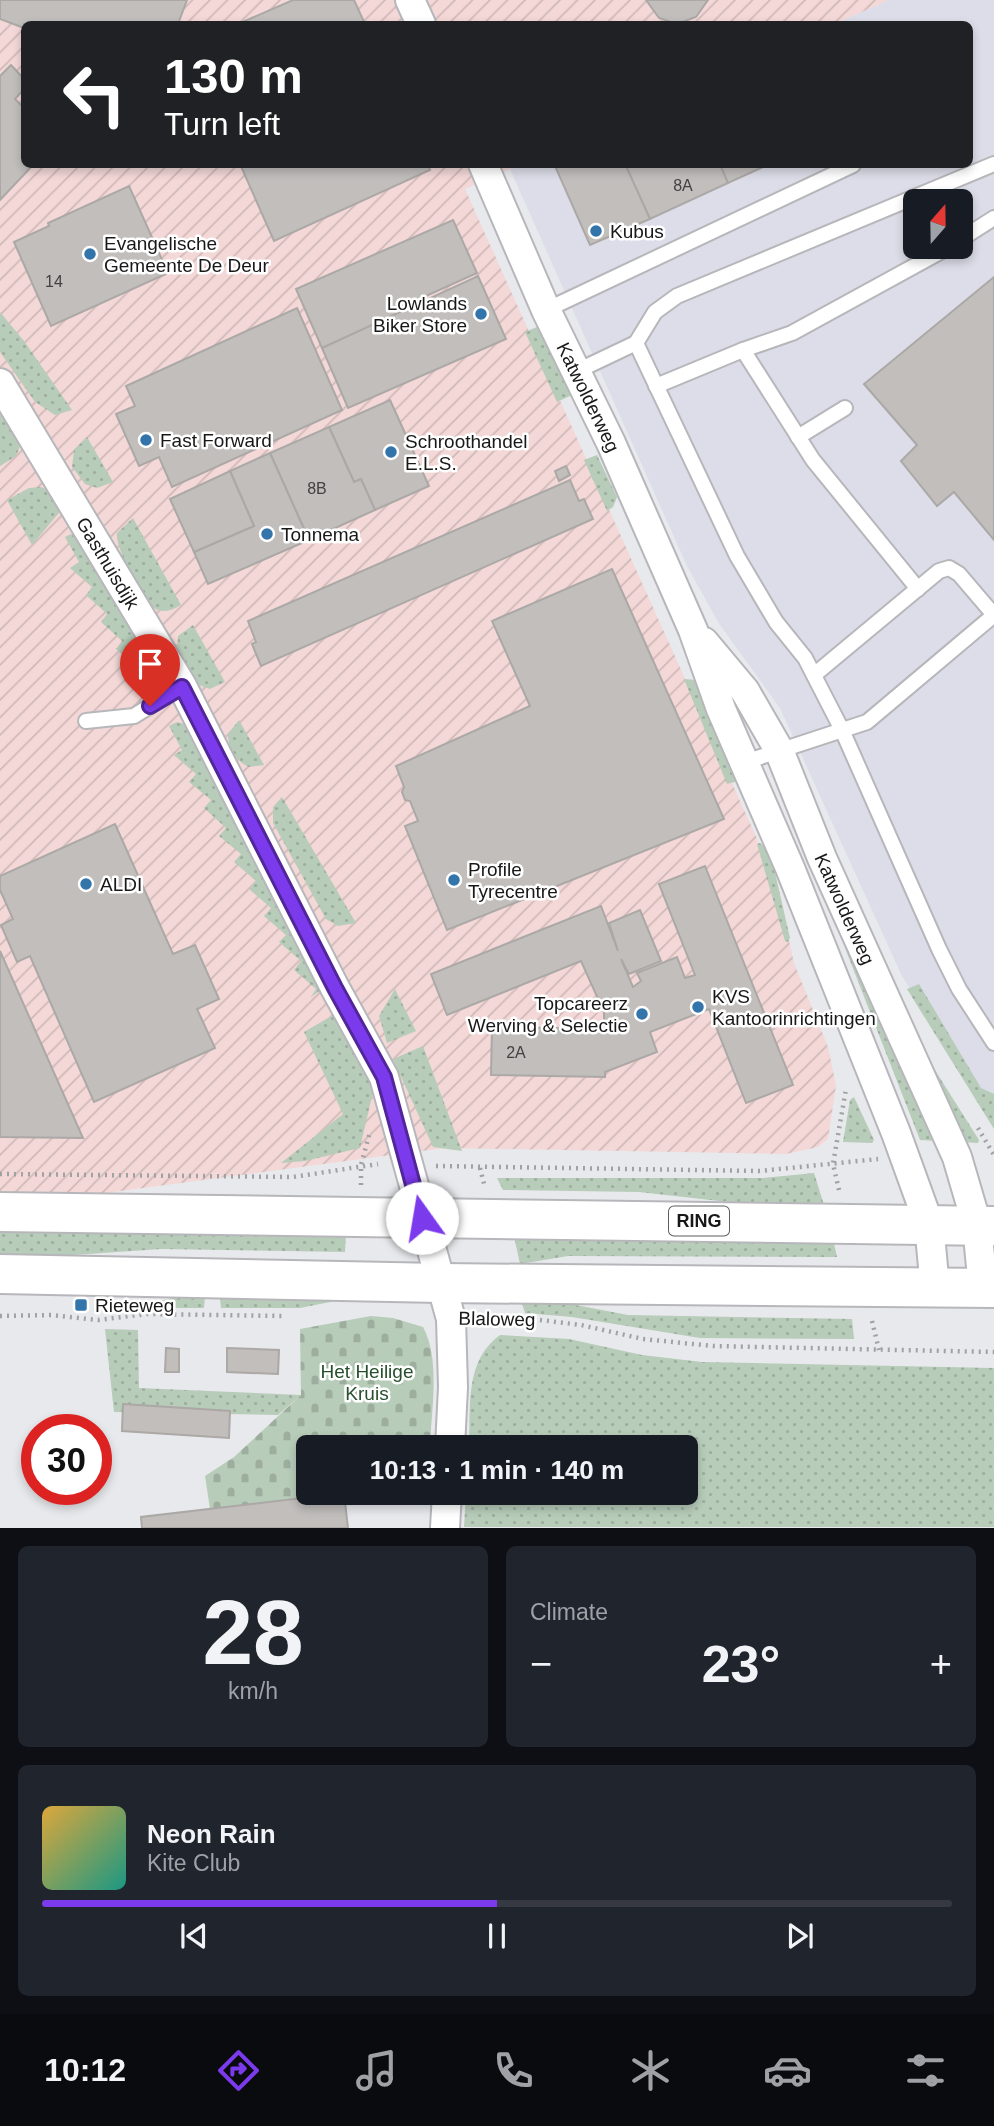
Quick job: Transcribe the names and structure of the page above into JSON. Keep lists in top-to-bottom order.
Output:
{
  "streets": {
    "main road": ["RING", "Blaloweg"],
    "street": ["Katwolderweg", "Gasthuisdijk"]
  },
  "crossings": [
    ["Katwolderweg", "RING"],
    ["Katwolderweg", "Blaloweg"],
    ["Gasthuisdijk", "RING"],
    ["Gasthuisdijk", "Blaloweg"]
  ],
  "parks": ["Het Heilige Kruis"],
  "places": {
    "other": [
      "Kubus",
      "Evangelische Gemeente De Deur",
      "Lowlands Biker Store",
      "Fast Forward",
      "Schroothandel E.L.S.",
      "Tonnema",
      "Profile Tyrecentre",
      "ALDI",
      "KVS Kantoorinrichtingen",
      "Topcareerz Werving & Selectie"
    ],
    "transit": ["Rieteweg"]
  },
  "house_numbers": [
    "8A",
    "14",
    "8B",
    "2A"
  ],
  "north": "top",
  "page": {
    "turn": ["130 m", "Turn left"],
    "limit": "30",
    "trip": "10:13 · 1 min · 140 m",
    "tile": [
      ["28", "km/h"],
      "Climate"
    ],
    "heat": ["−", "23°", "+"],
    "song": ["Neon Rain", "Kite Club"],
    "tabs": "10:12"
  }
}
